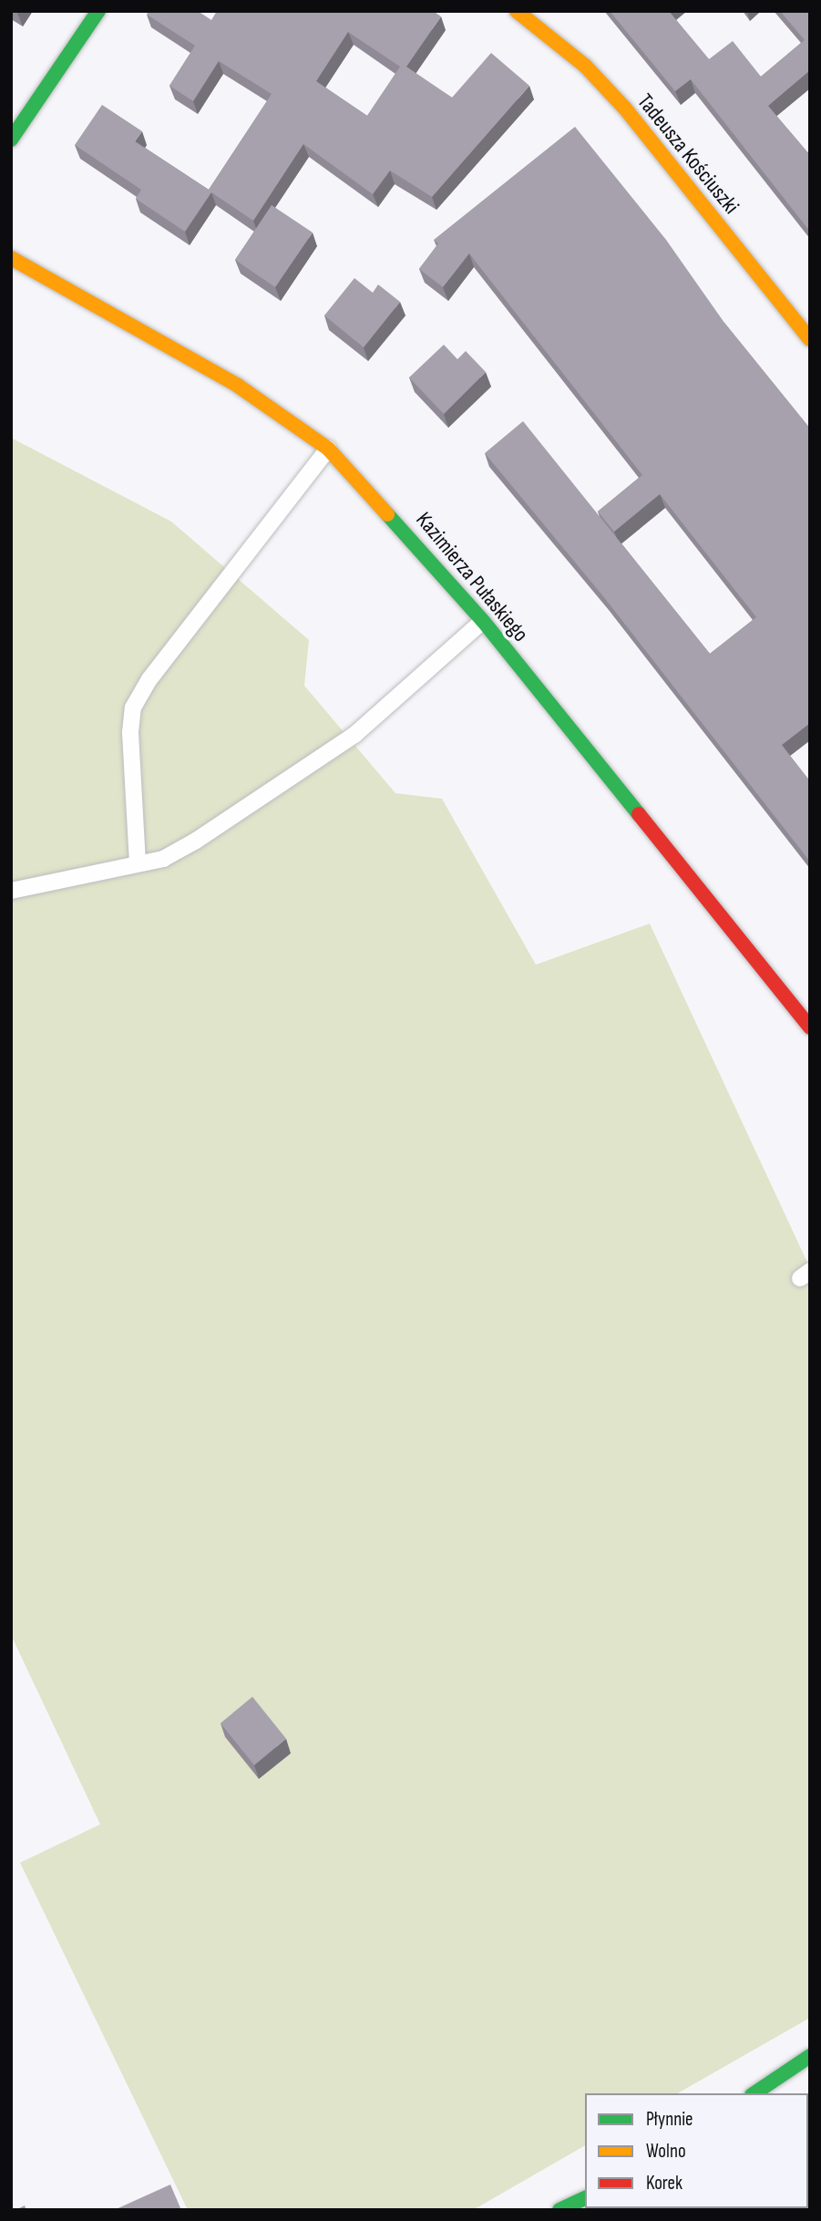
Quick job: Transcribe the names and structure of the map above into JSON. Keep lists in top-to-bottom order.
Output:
{
  "streets": {
    "street": ["Tadeusza Kościuszki", "Kazimierza Pułaskiego"]
  },
  "legend": ["Płynnie", "Wolno", "Korek"]
}
